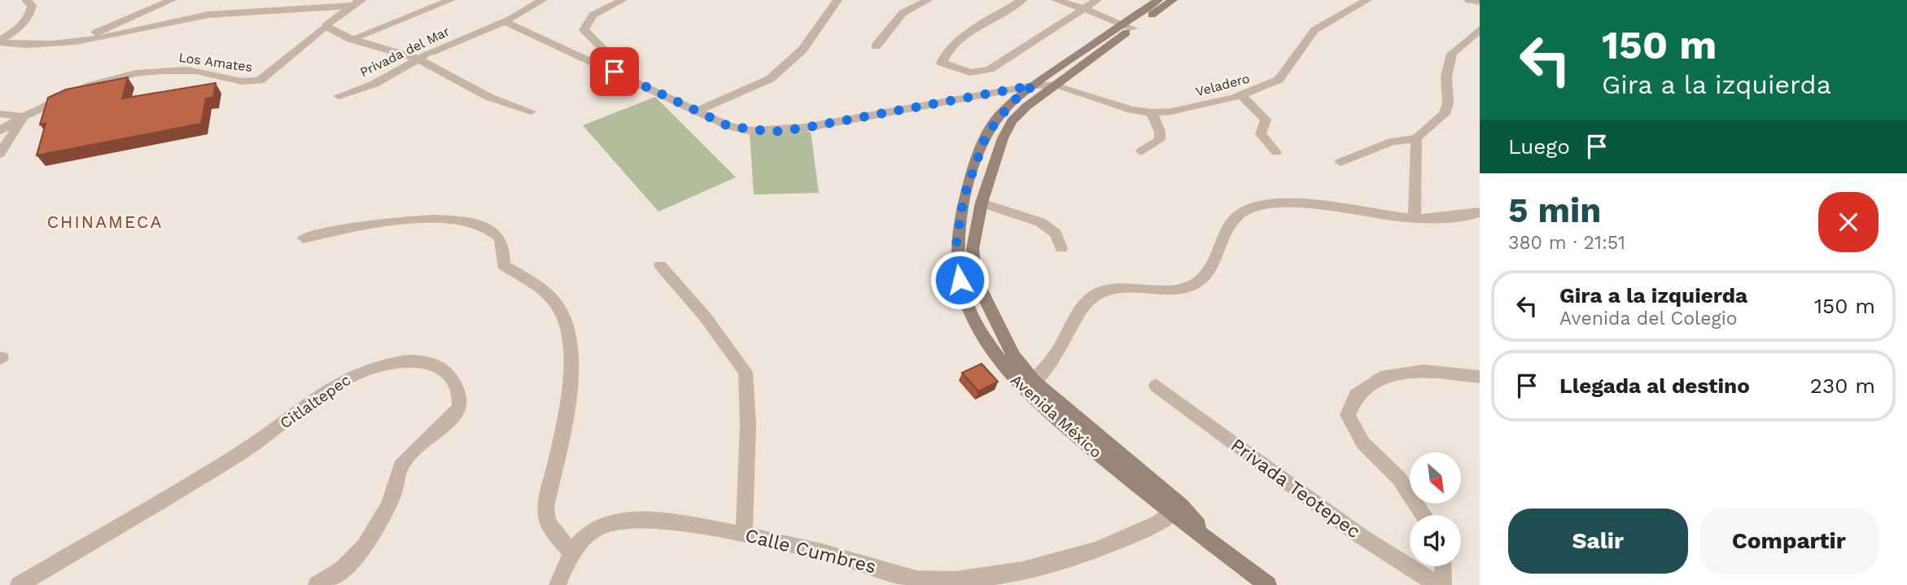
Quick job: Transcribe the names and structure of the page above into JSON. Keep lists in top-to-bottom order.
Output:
{
  "streets": {
    "main road": ["Avenida México"],
    "street": [
      "Privada del Mar",
      "Los Amates",
      "Veladero",
      "Citlaltepec",
      "Privada Teotepec",
      "Calle Cumbres"
    ]
  },
  "crossings": [
    ["Privada del Mar", "Veladero"],
    ["Veladero", "Avenida México"],
    ["Avenida México", "Calle Cumbres"]
  ],
  "districts": ["CHINAMECA"],
  "north": "bottom right",
  "page": {
    "turn": ["150 m", "Gira a la izquierda"],
    "then": "Luego",
    "heading": ["5 min", "380 m · 21:51"],
    "list": [
      {
        "name": "Gira a la izquierda",
        "note": "Avenida del Colegio",
        "value": "150 m"
      },
      {
        "name": "Llegada al destino",
        "value": "230 m"
      }
    ],
    "buttons": ["Salir", "Compartir"]
  }
}
